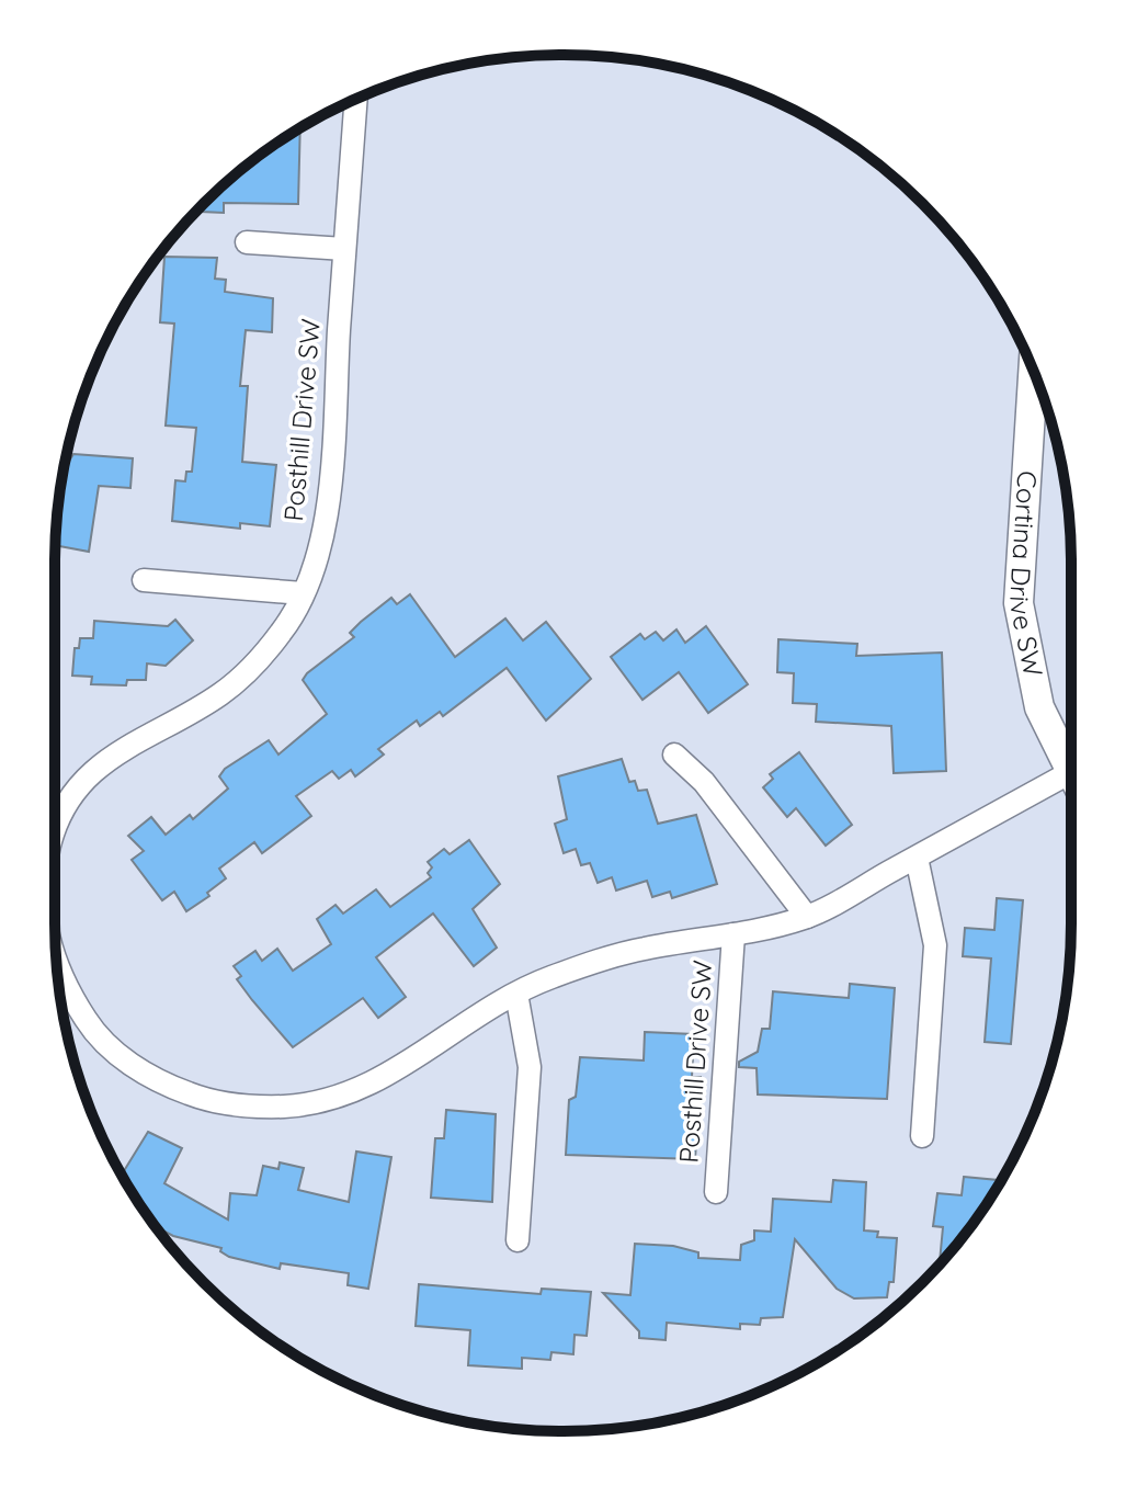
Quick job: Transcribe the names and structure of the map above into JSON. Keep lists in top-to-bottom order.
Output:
{
  "streets": {
    "street": ["Posthill Drive SW", "Cortina Drive SW"]
  }
}
